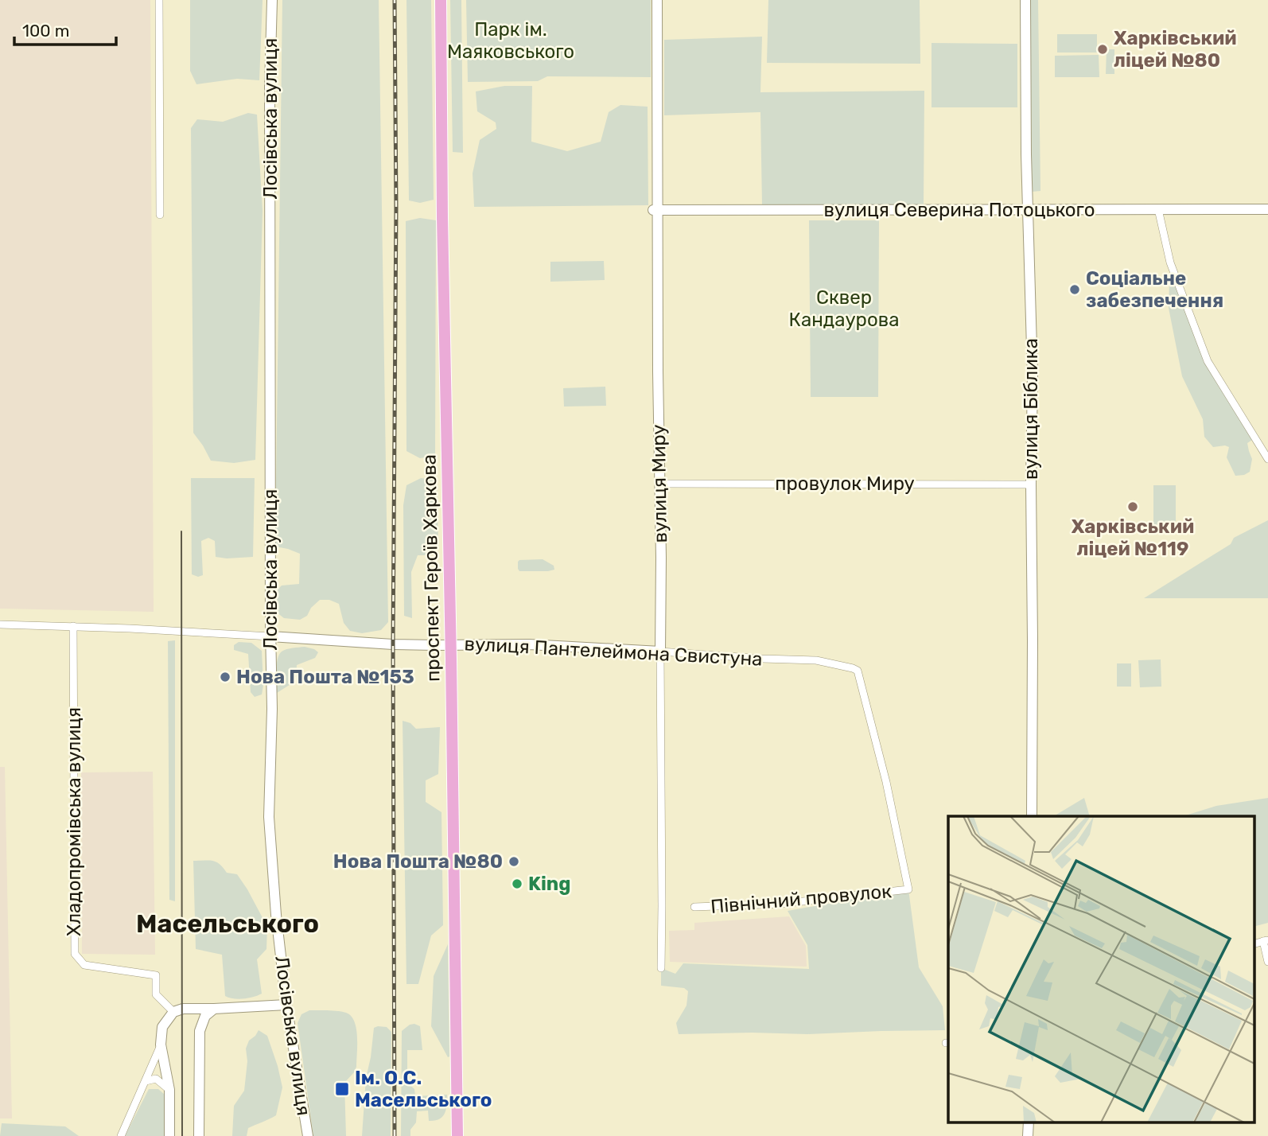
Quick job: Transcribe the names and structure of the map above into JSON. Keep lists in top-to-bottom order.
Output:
{
  "streets": {
    "main road": ["проспект Героїв Харкова"],
    "street": [
      "Лосівська вулиця",
      "вулиця Северина Потоцького",
      "вулиця Біблика",
      "вулиця Миру",
      "провулок Миру",
      "вулиця Пантелеймона Свистуна",
      "Хладопромівська вулиця",
      "Північний провулок"
    ]
  },
  "crossings": [
    ["Лосівська вулиця", "вулиця Пантелеймона Свистуна"],
    ["вулиця Северина Потоцького", "вулиця Біблика"],
    ["вулиця Северина Потоцького", "вулиця Миру"],
    ["вулиця Біблика", "провулок Миру"],
    ["вулиця Миру", "провулок Миру"],
    ["вулиця Миру", "вулиця Пантелеймона Свистуна"],
    ["проспект Героїв Харкова", "вулиця Пантелеймона Свистуна"],
    ["вулиця Пантелеймона Свистуна", "Хладопромівська вулиця"],
    ["вулиця Пантелеймона Свистуна", "Північний провулок"]
  ],
  "districts": ["Масельського"],
  "parks": ["Парк ім. Маяковського", "Сквер Кандаурова"],
  "places": {
    "other": [
      "Харківський ліцей №80",
      "Соціальне забезпечення",
      "Харківський ліцей №119",
      "Нова Пошта №153",
      "Нова Пошта №80",
      "King"
    ],
    "transit": ["Ім. О.С. Масельського"]
  },
  "scale_bar": "100 m"
}
